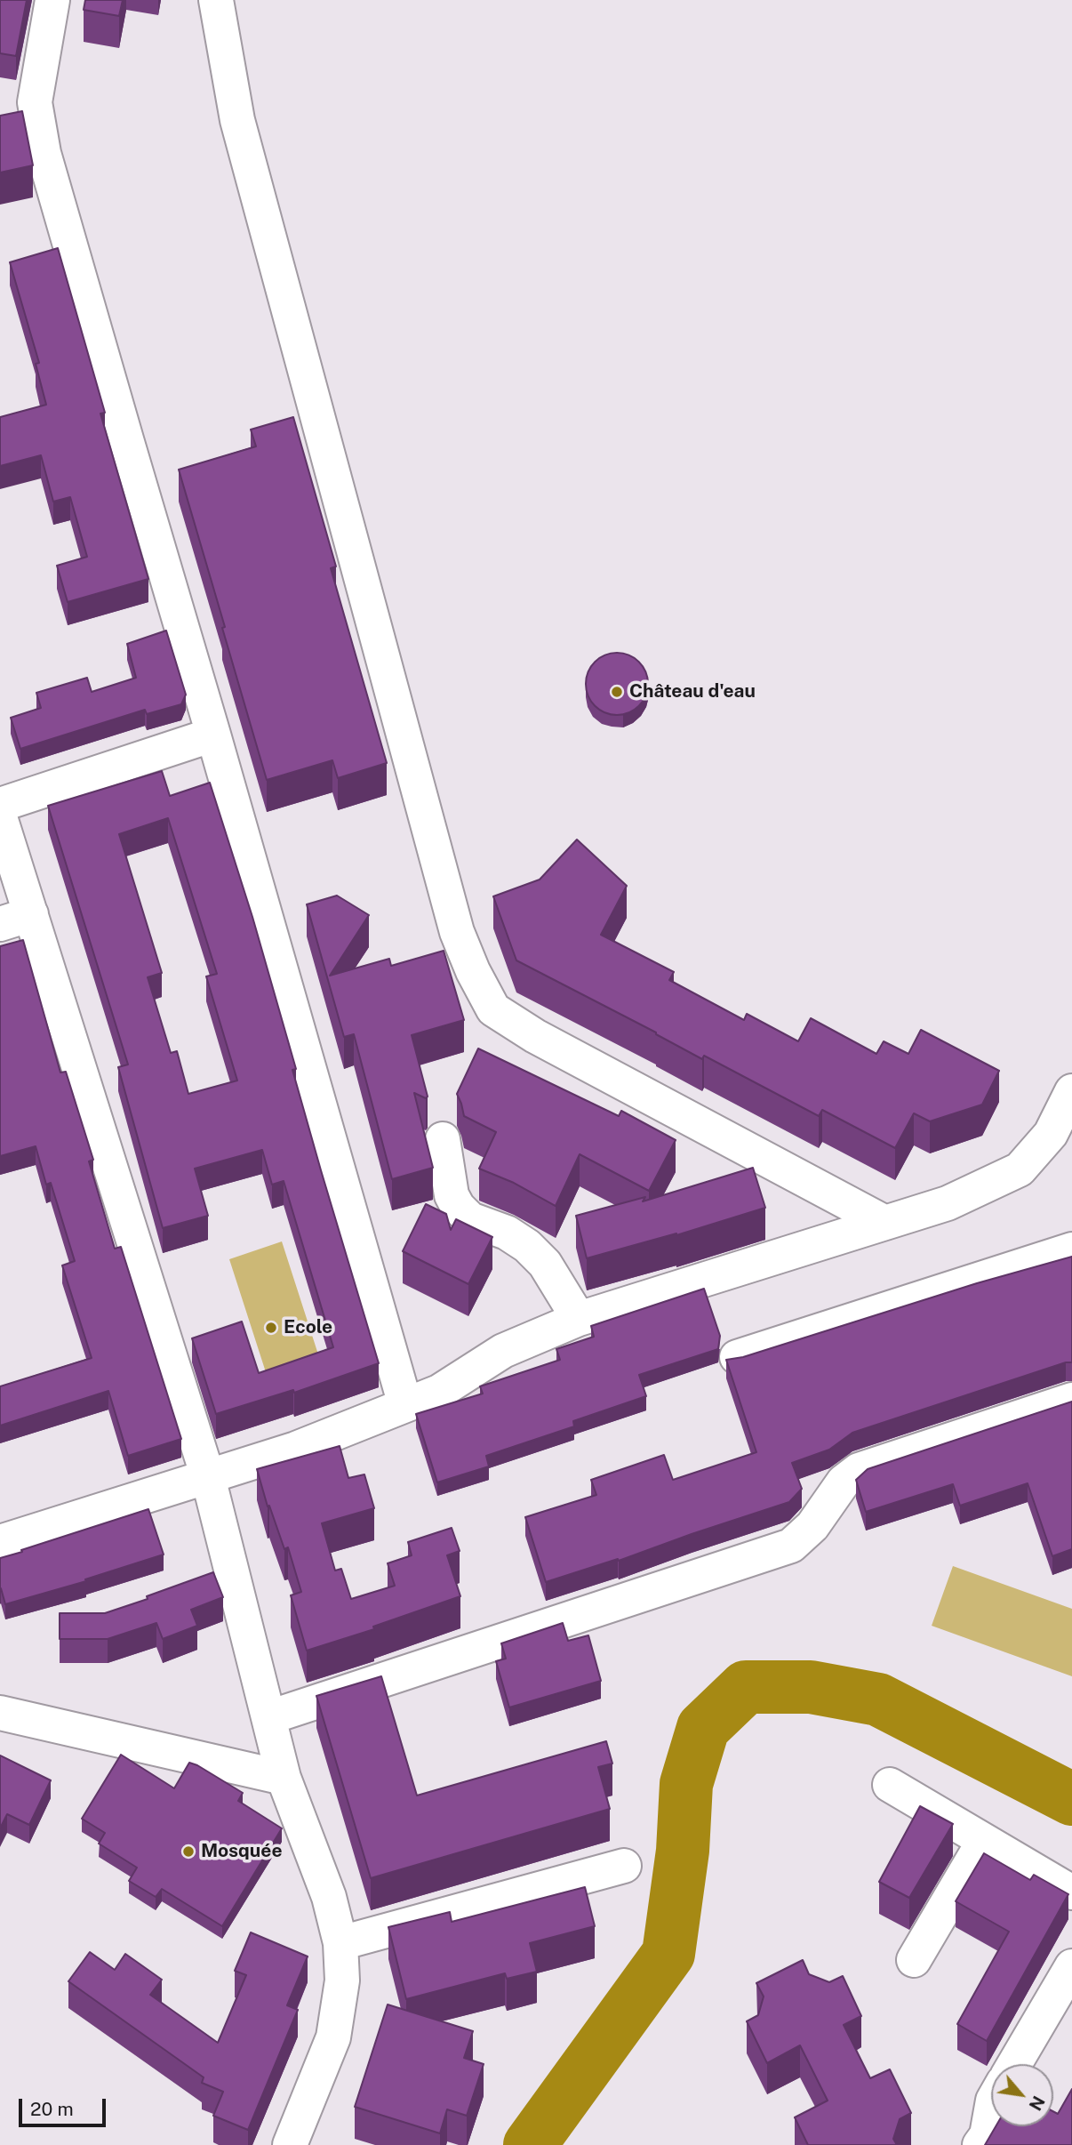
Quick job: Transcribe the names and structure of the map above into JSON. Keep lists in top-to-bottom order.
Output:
{
  "places": ["Château d'eau", "Ecole", "Mosquée"],
  "scale_bar": "20 m",
  "north": "bottom right"
}
